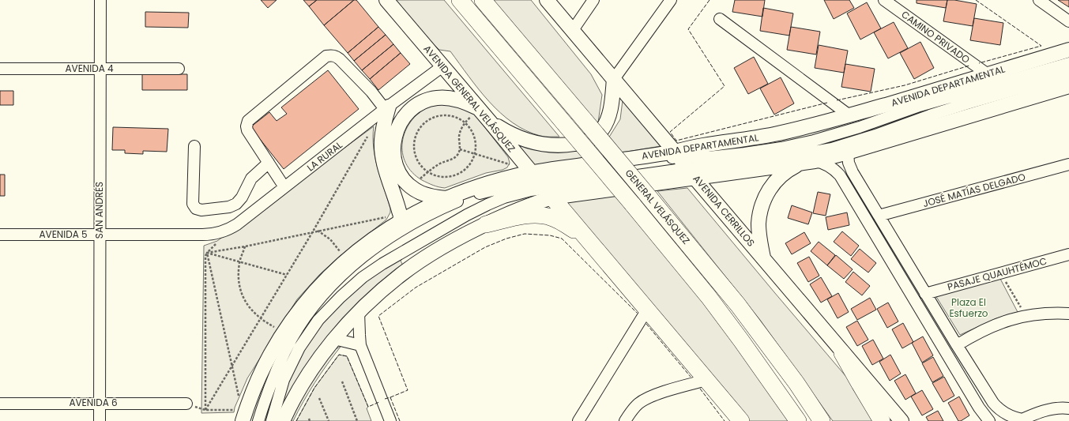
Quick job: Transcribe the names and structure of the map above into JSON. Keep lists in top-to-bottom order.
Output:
{
  "streets": {
    "highway": ["GENERAL VELÁSQUEZ"],
    "main road": ["AVENIDA DEPARTAMENTAL", "AVENIDA GENERAL VELÁSQUEZ", "AVENIDA CERRILLOS"],
    "street": [
      "CAMINO PRIVADO",
      "AVENIDA 4",
      "LA RURAL",
      "JOSÉ MATÍAS DELGADO",
      "SAN ANDRÉS",
      "AVENIDA 5",
      "PASAJE QUAUHTÉMOC",
      "AVENIDA 6"
    ]
  },
  "crossings": [
    ["CAMINO PRIVADO", "AVENIDA DEPARTAMENTAL"],
    ["AVENIDA 4", "SAN ANDRÉS"],
    ["AVENIDA DEPARTAMENTAL", "AVENIDA GENERAL VELÁSQUEZ"],
    ["AVENIDA DEPARTAMENTAL", "AVENIDA CERRILLOS"],
    ["AVENIDA GENERAL VELÁSQUEZ", "LA RURAL"],
    ["LA RURAL", "AVENIDA 5"],
    ["SAN ANDRÉS", "AVENIDA 5"],
    ["SAN ANDRÉS", "AVENIDA 6"]
  ],
  "parks": ["Plaza El Esfuerzo"]
}
